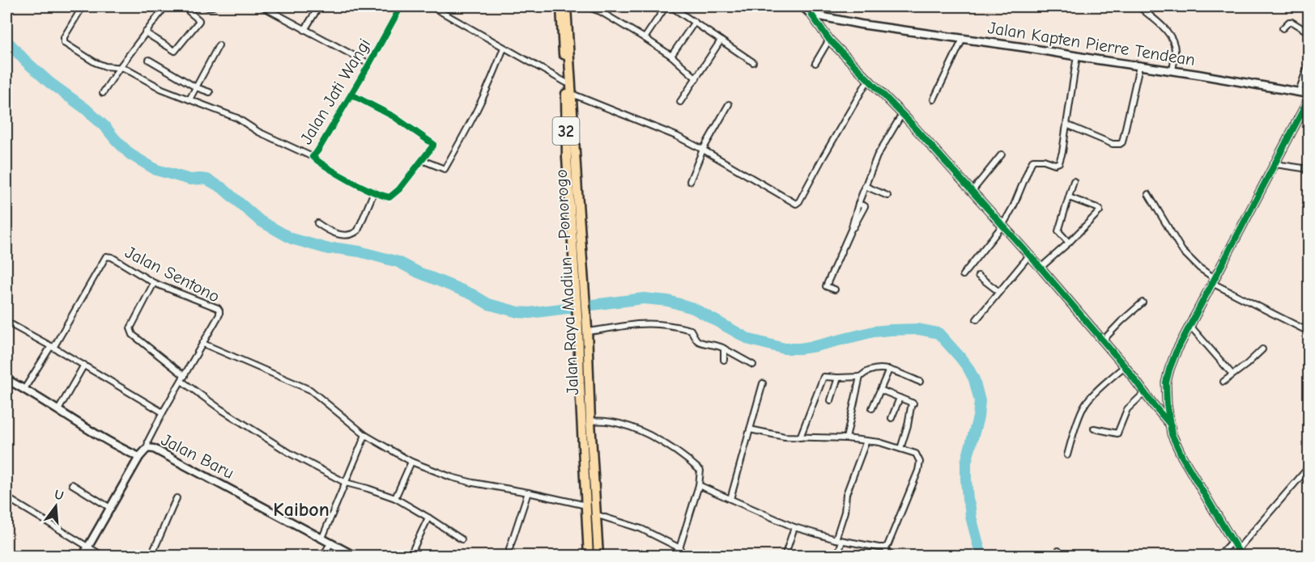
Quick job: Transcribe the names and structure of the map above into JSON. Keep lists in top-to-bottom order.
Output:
{
  "streets": {
    "highway": ["32", "Jalan Raya Madiun - Ponorogo"],
    "street": [
      "Jalan Kapten Pierre Tendean",
      "Jalan Jati Wangi",
      "Jalan Sentono",
      "Jalan Baru"
    ]
  },
  "crossings": [
    ["Jalan Sentono", "Jalan Baru"]
  ],
  "districts": ["Kaibon"],
  "north": "top"
}
